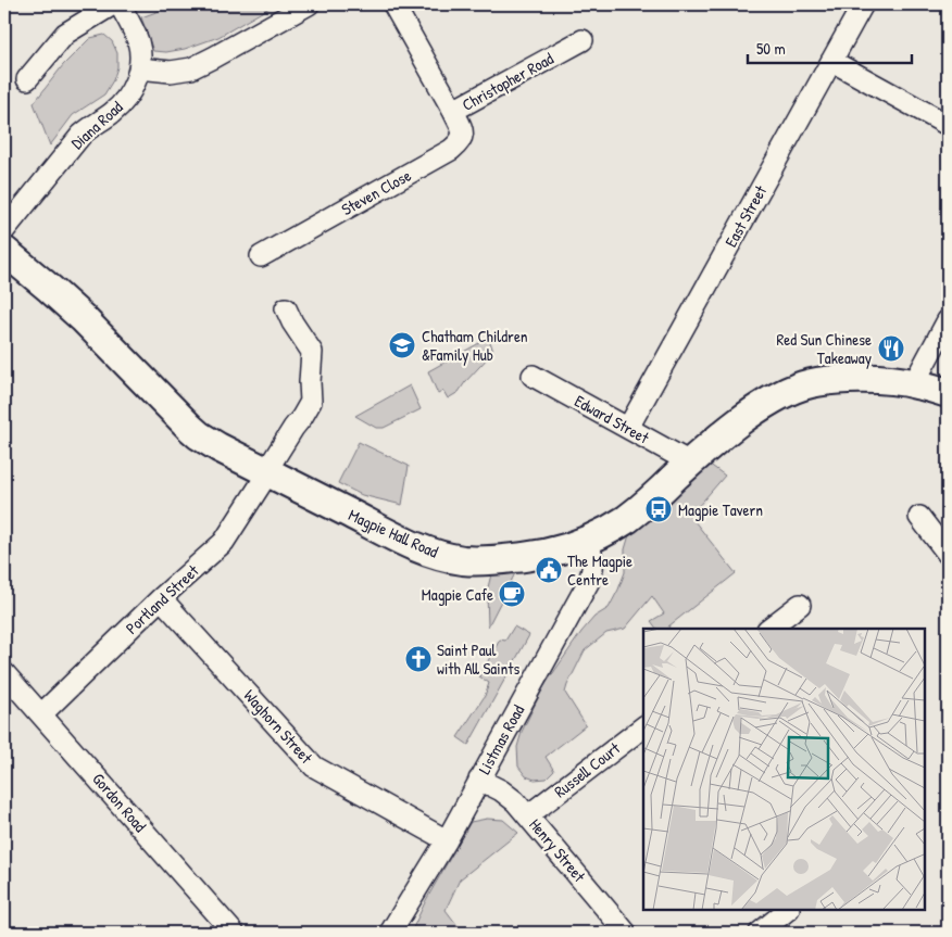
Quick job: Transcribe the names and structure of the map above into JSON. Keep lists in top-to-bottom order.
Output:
{
  "streets": {
    "street": [
      "Christopher Road",
      "Diana Road",
      "Steven Close",
      "East Street",
      "Edward Street",
      "Magpie Hall Road",
      "Portland Street",
      "Waghorn Street",
      "Listmas Road",
      "Russell Court",
      "Gordon Road",
      "Henry Street"
    ]
  },
  "crossings": [
    ["Christopher Road", "Steven Close"],
    ["East Street", "Edward Street"],
    ["Edward Street", "Magpie Hall Road"],
    ["Magpie Hall Road", "Portland Street"],
    ["Magpie Hall Road", "Listmas Road"],
    ["Portland Street", "Waghorn Street"],
    ["Portland Street", "Gordon Road"],
    ["Waghorn Street", "Listmas Road"],
    ["Listmas Road", "Henry Street"],
    ["Russell Court", "Henry Street"]
  ],
  "places": {
    "school or university": ["Chatham Children &Family Hub"],
    "restaurant": ["Red Sun Chinese Takeaway"],
    "bus stop": ["Magpie Tavern"],
    "public building": ["The Magpie Centre"],
    "cafe": ["Magpie Cafe"],
    "church": ["Saint Paul with All Saints"]
  },
  "scale_bar": "50 m"
}
